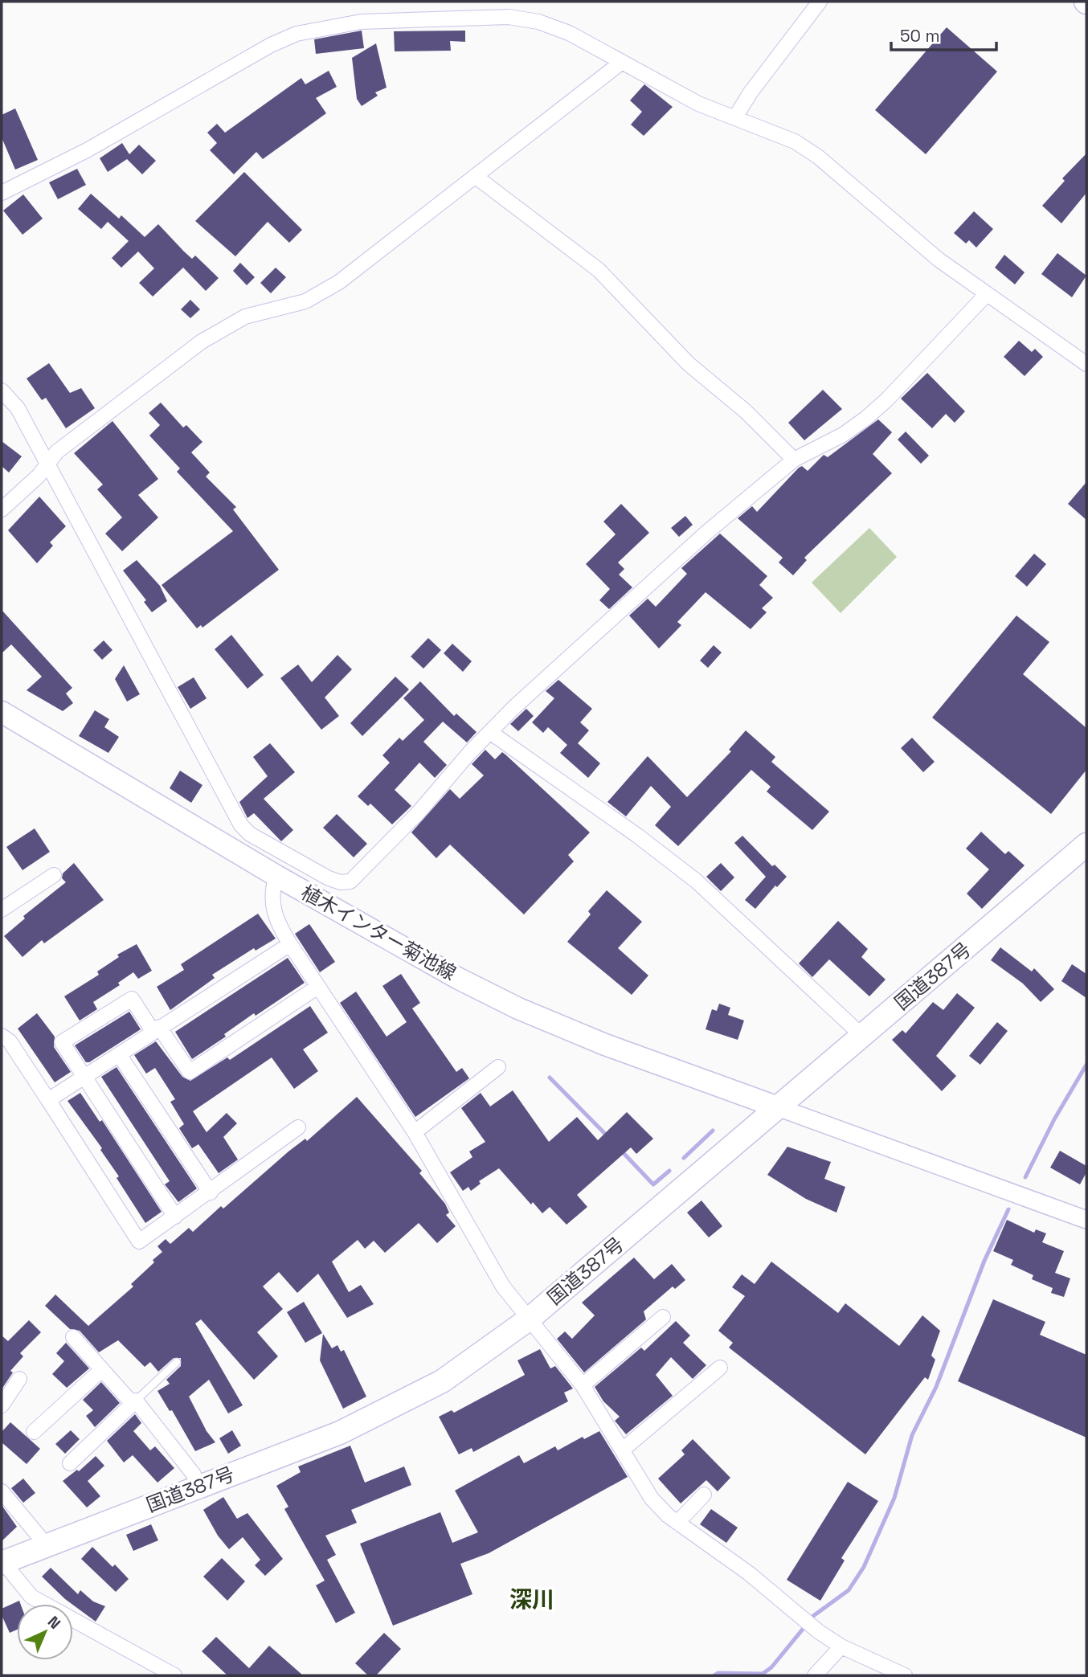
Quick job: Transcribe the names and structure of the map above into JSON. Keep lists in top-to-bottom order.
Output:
{
  "streets": {
    "highway": ["国道387号"],
    "main road": ["植木インター菊池線"]
  },
  "crossings": [
    ["植木インター菊池線", "国道387号"]
  ],
  "districts": ["深川"],
  "scale_bar": "50 m",
  "north": "top right"
}
